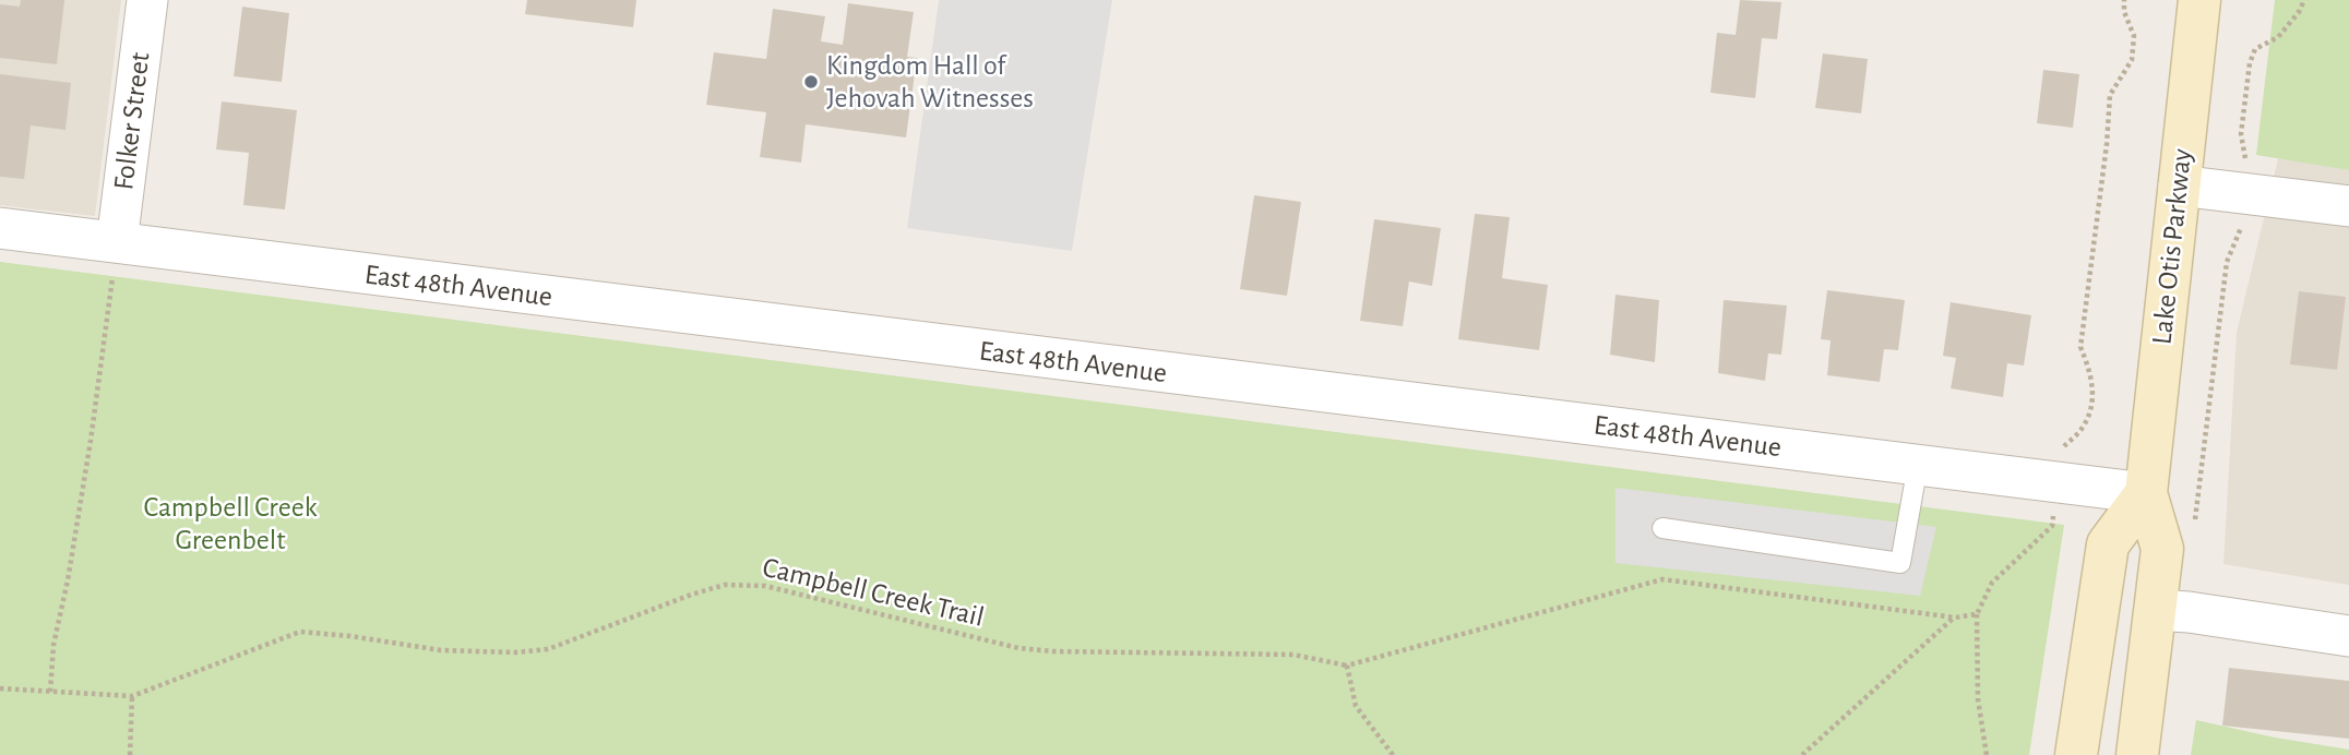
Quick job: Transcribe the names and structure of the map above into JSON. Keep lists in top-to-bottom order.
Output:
{
  "streets": {
    "main road": ["Lake Otis Parkway"],
    "street": ["Folker Street", "East 48th Avenue"],
    "path": ["Campbell Creek Trail"]
  },
  "crossings": [
    ["Folker Street", "East 48th Avenue"],
    ["Lake Otis Parkway", "East 48th Avenue"]
  ],
  "parks": ["Campbell Creek Greenbelt"],
  "places": ["Kingdom Hall of Jehovah Witnesses"]
}
